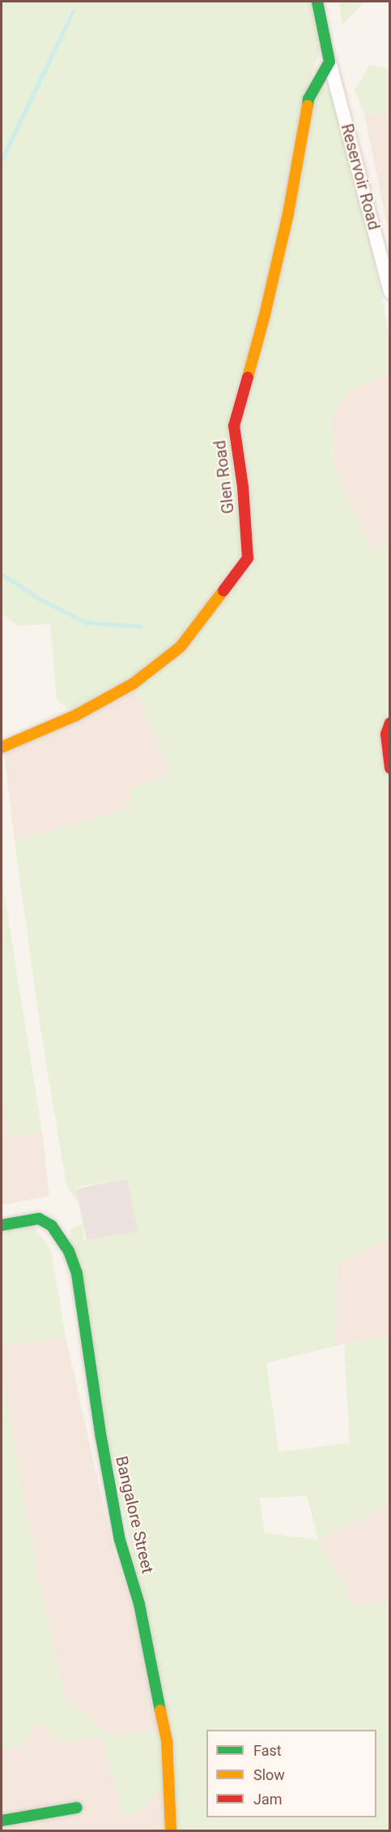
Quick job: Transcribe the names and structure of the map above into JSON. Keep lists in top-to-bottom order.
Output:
{
  "streets": {
    "street": ["Reservoir Road", "Glen Road", "Bangalore Street"]
  },
  "crossings": [
    ["Reservoir Road", "Glen Road"]
  ],
  "legend": ["Fast", "Slow", "Jam"]
}
